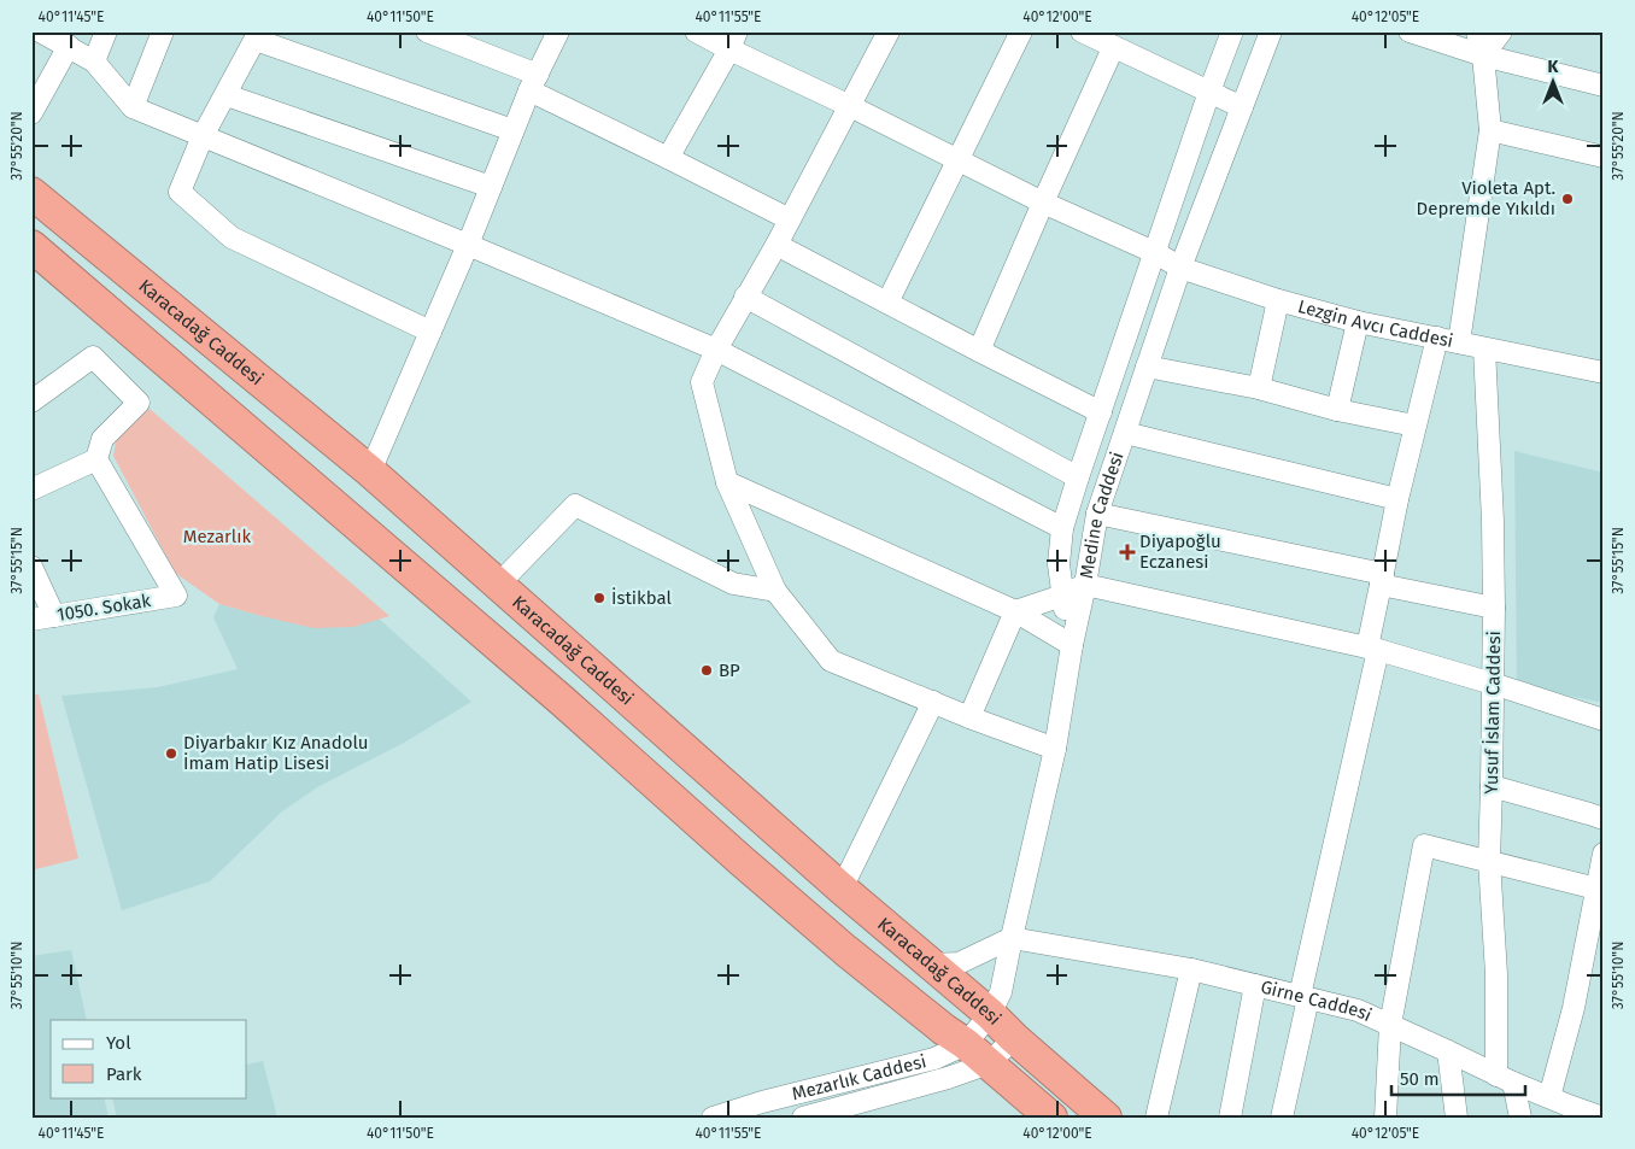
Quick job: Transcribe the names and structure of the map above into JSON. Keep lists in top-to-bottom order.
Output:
{
  "streets": {
    "highway": ["Karacadağ Caddesi"],
    "street": [
      "Lezgin Avcı Caddesi",
      "Medine Caddesi",
      "1050. Sokak",
      "Yusuf İslam Caddesi",
      "Girne Caddesi",
      "Mezarlık Caddesi"
    ]
  },
  "crossings": [
    ["Lezgin Avcı Caddesi", "Medine Caddesi"],
    ["Lezgin Avcı Caddesi", "Yusuf İslam Caddesi"],
    ["Karacadağ Caddesi", "Medine Caddesi"],
    ["Karacadağ Caddesi", "Mezarlık Caddesi"],
    ["Medine Caddesi", "Girne Caddesi"],
    ["Medine Caddesi", "Mezarlık Caddesi"],
    ["Yusuf İslam Caddesi", "Girne Caddesi"]
  ],
  "parks": ["Mezarlık"],
  "places": {
    "other": [
      "Violeta Apt. Depremde Yıkıldı",
      "İstikbal",
      "BP",
      "Diyarbakır Kız Anadolu İmam Hatip Lisesi"
    ],
    "health": ["Diyapoğlu Eczanesi"]
  },
  "legend": ["Yol", "Park"],
  "scale_bar": "50 m",
  "north": "top",
  "coordinates": [
    "40°11'45\"E",
    "40°11'50\"E",
    "40°11'55\"E",
    "40°12'00\"E",
    "40°12'05\"E",
    "37°55'20\"N",
    "37°55'15\"N",
    "37°55'10\"N"
  ]
}
